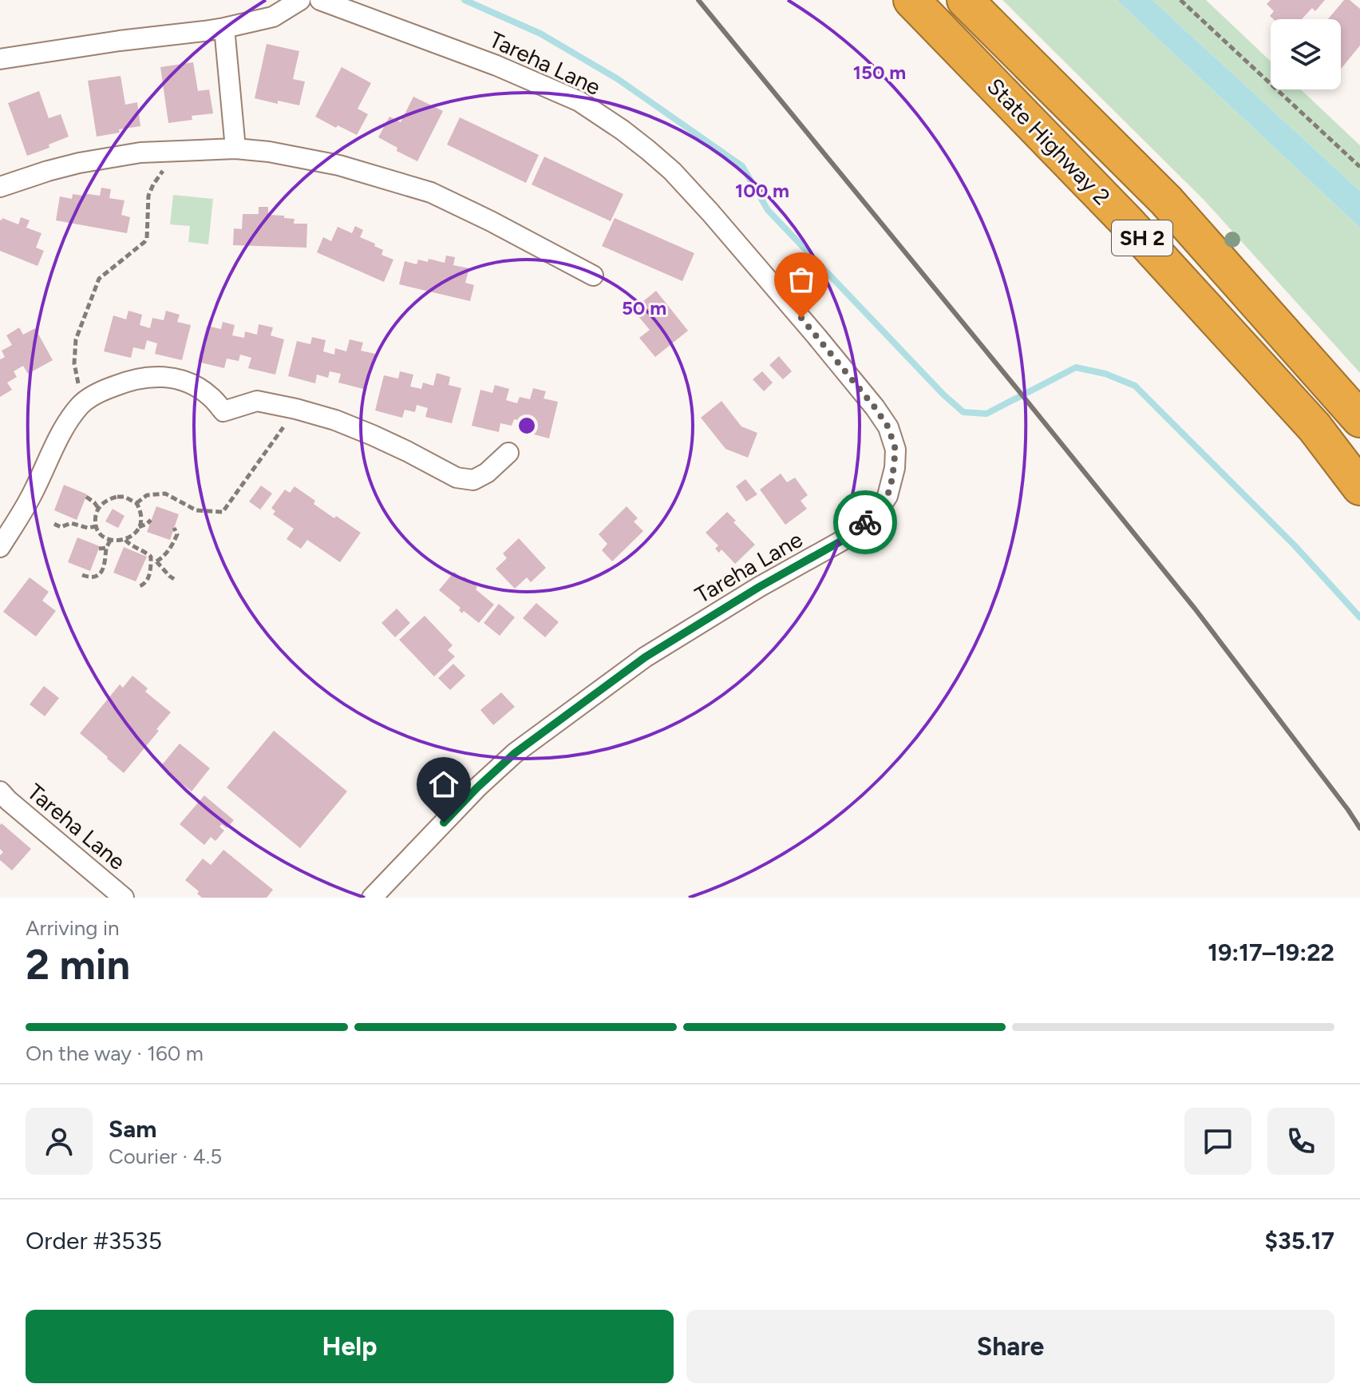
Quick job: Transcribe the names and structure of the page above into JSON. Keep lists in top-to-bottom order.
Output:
{
  "streets": {
    "highway": ["State Highway 2", "SH 2"],
    "street": ["Tareha Lane"]
  },
  "page": {
    "heading": ["2 min", "Arriving in", "19:17–19:22"],
    "panel": [
      "Sam",
      "Courier · 4.5",
      "Order #3535",
      "$35.17"
    ],
    "bar": "On the way · 160 m",
    "buttons": ["Help", "Share"]
  },
  "rings": ["150 m", "100 m", "50 m"]
}
